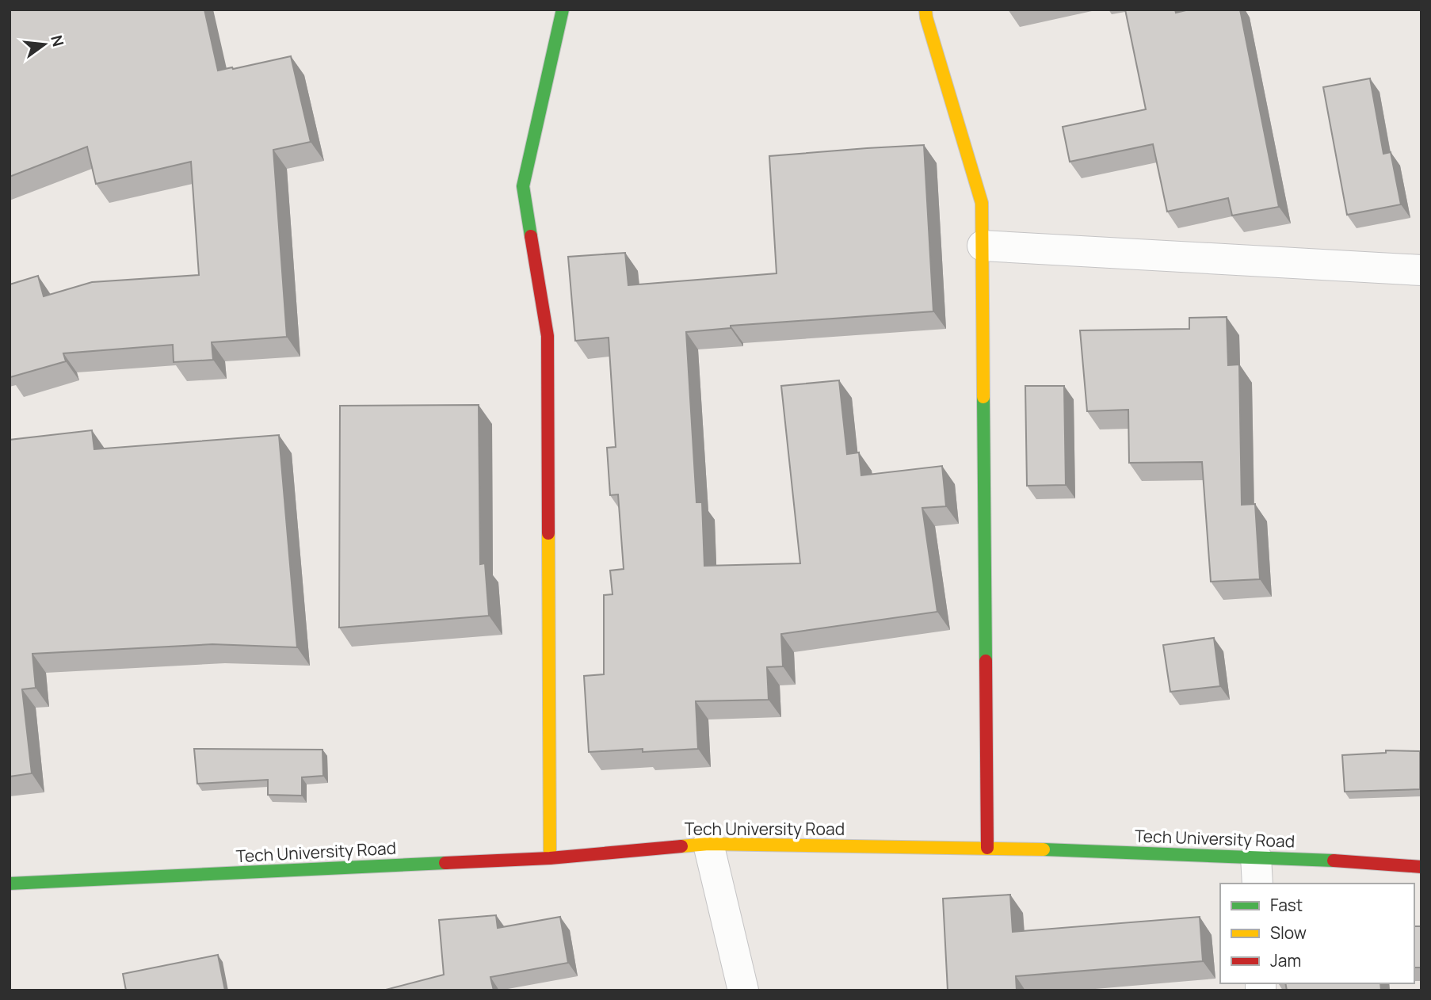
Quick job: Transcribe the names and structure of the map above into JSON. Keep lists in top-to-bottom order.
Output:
{
  "streets": {
    "street": ["Tech University Road"]
  },
  "legend": ["Fast", "Slow", "Jam"],
  "north": "right"
}
